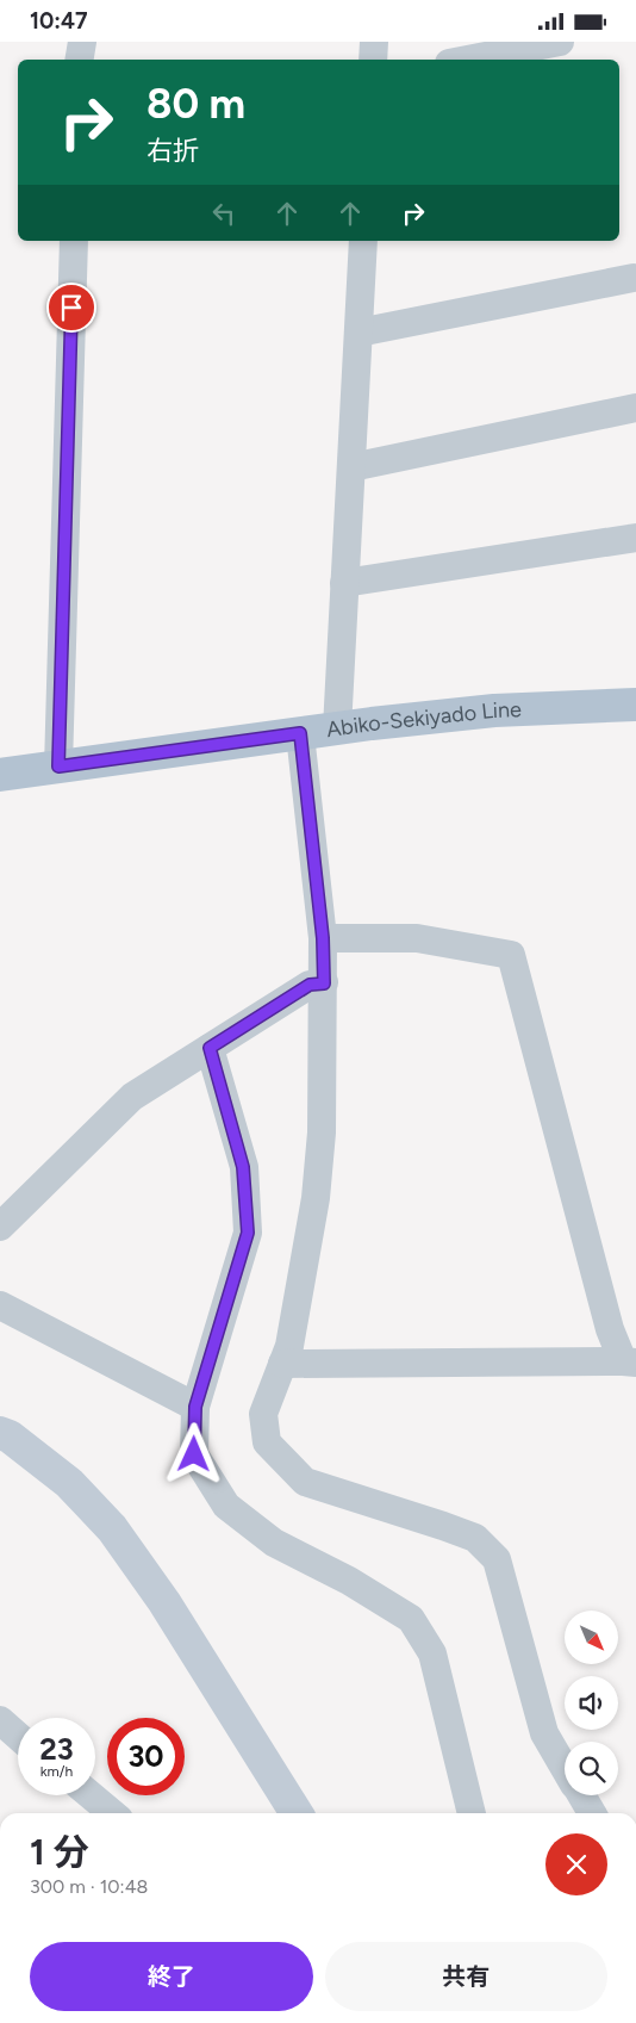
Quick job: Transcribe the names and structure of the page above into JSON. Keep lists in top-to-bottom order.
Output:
{
  "streets": {
    "main road": ["Abiko-Sekiyado Line"]
  },
  "north": "bottom right",
  "page": {
    "status": "10:47",
    "turn": ["80 m", "右折"],
    "speed": "23 km/h",
    "limit": "30",
    "heading": ["1 分", "300 m · 10:48"],
    "buttons": ["終了", "共有"]
  }
}
